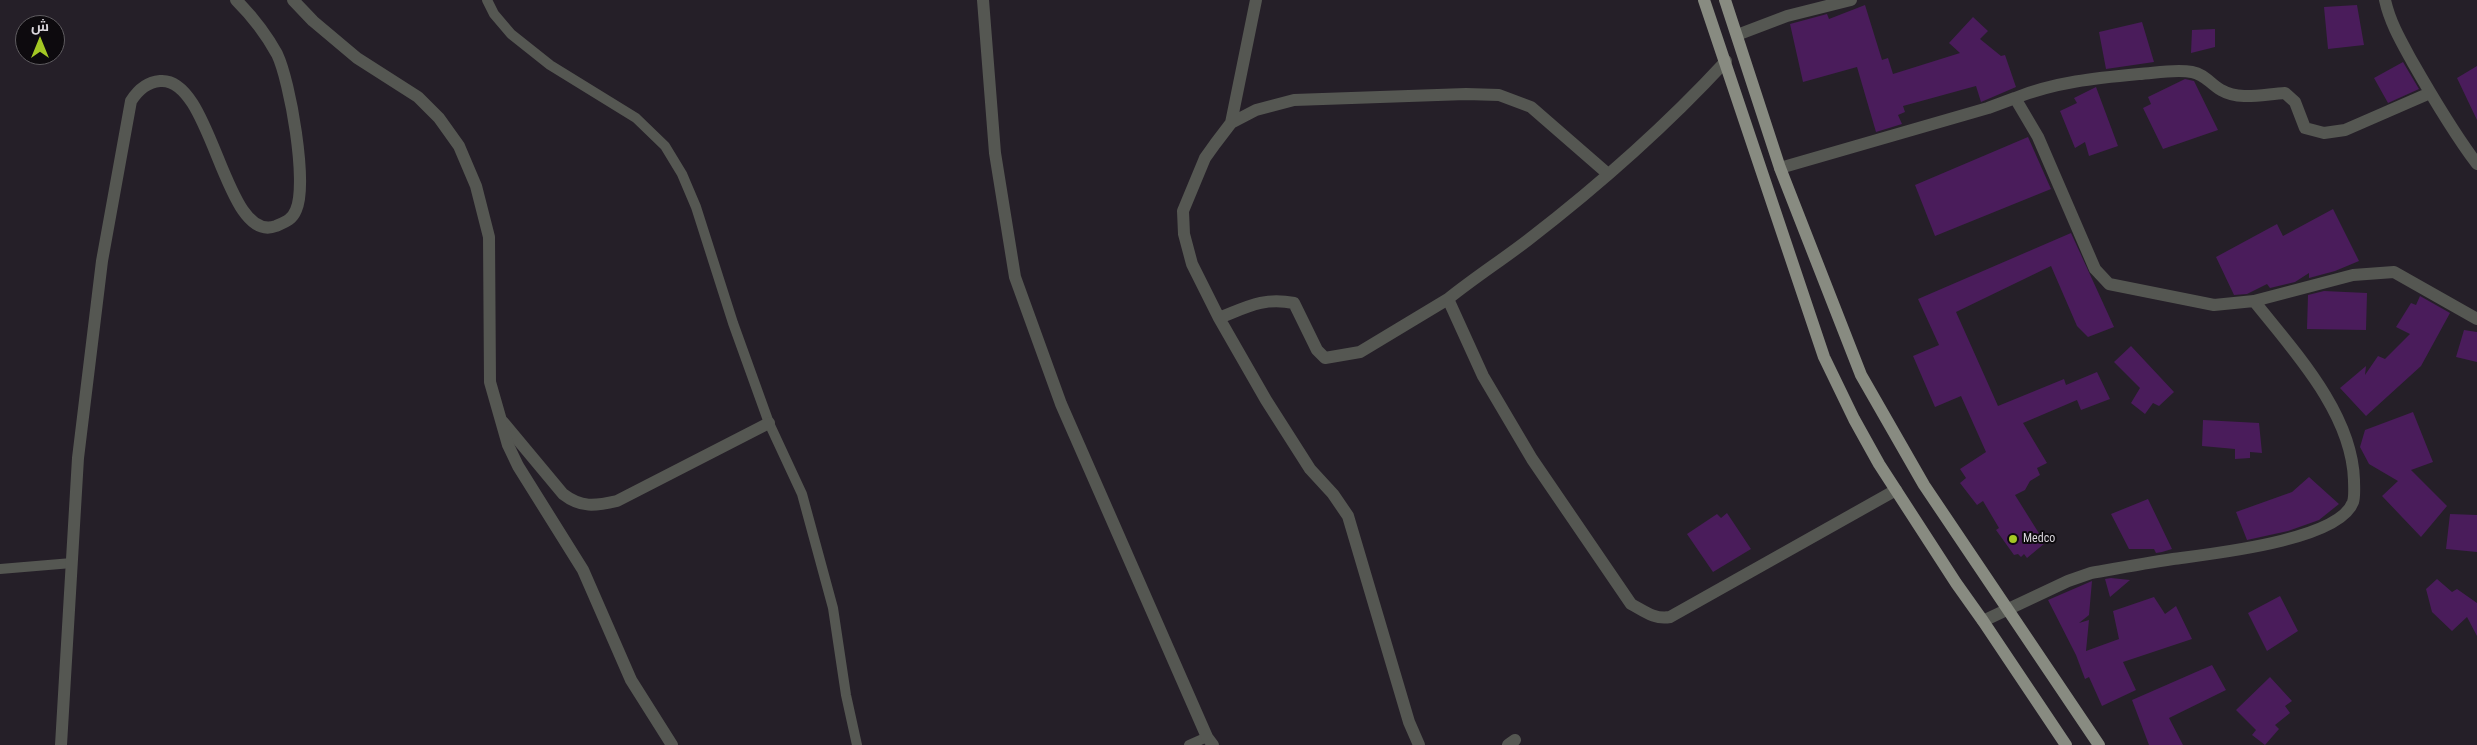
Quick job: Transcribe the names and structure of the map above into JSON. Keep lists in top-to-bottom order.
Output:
{
  "places": ["Medco"],
  "north": "top"
}
